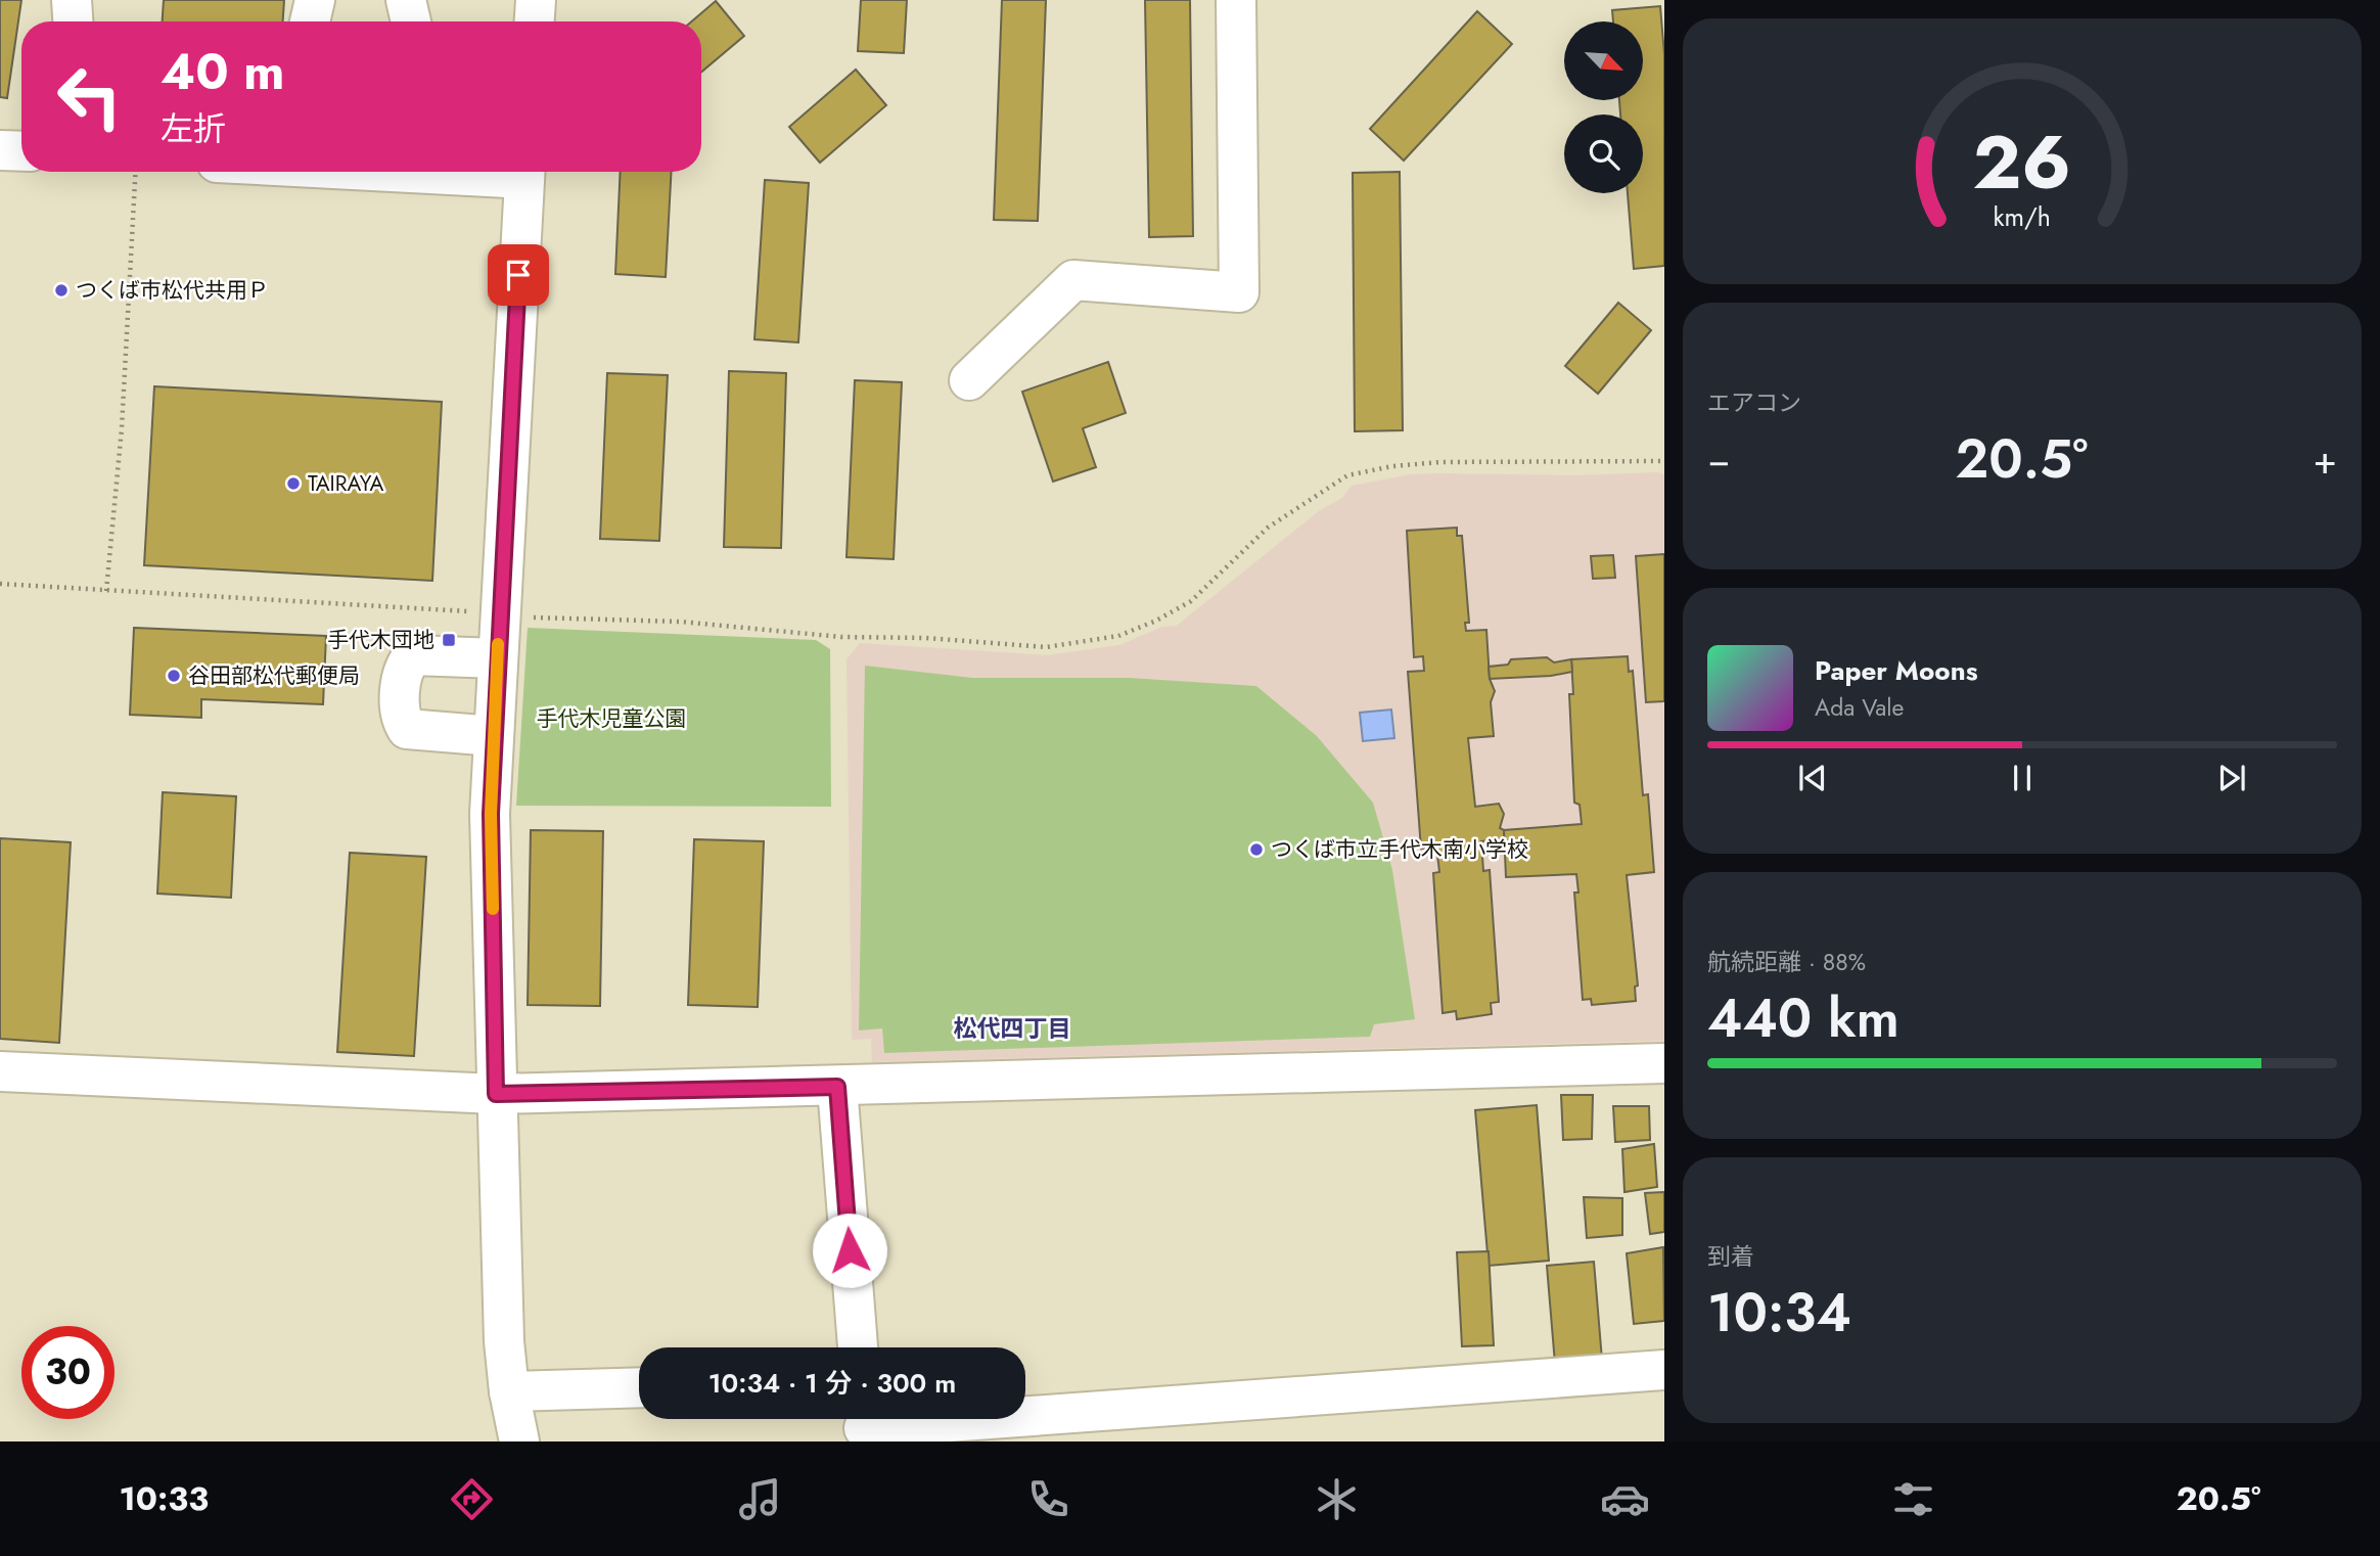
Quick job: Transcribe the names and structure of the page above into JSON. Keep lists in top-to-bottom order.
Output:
{
  "districts": ["松代四丁目"],
  "parks": ["手代木児童公園"],
  "places": {
    "other": [
      "つくば市松代共用Ｐ",
      "TAIRAYA",
      "谷田部松代郵便局",
      "つくば市立手代木南小学校"
    ],
    "transit": ["手代木団地"]
  },
  "north": "bottom right",
  "page": {
    "turn": ["40 m", "左折"],
    "tile": [
      "エアコン",
      ["航続距離 · 88%", "440 km"],
      ["到着", "10:34"]
    ],
    "heat": ["−", "20.5°", "+"],
    "song": ["Paper Moons", "Ada Vale"],
    "limit": "30",
    "trip": "10:34 · 1 分 · 300 m",
    "tabs": ["10:33", "20.5°"],
    "gauge": ["26", "km/h"]
  }
}
